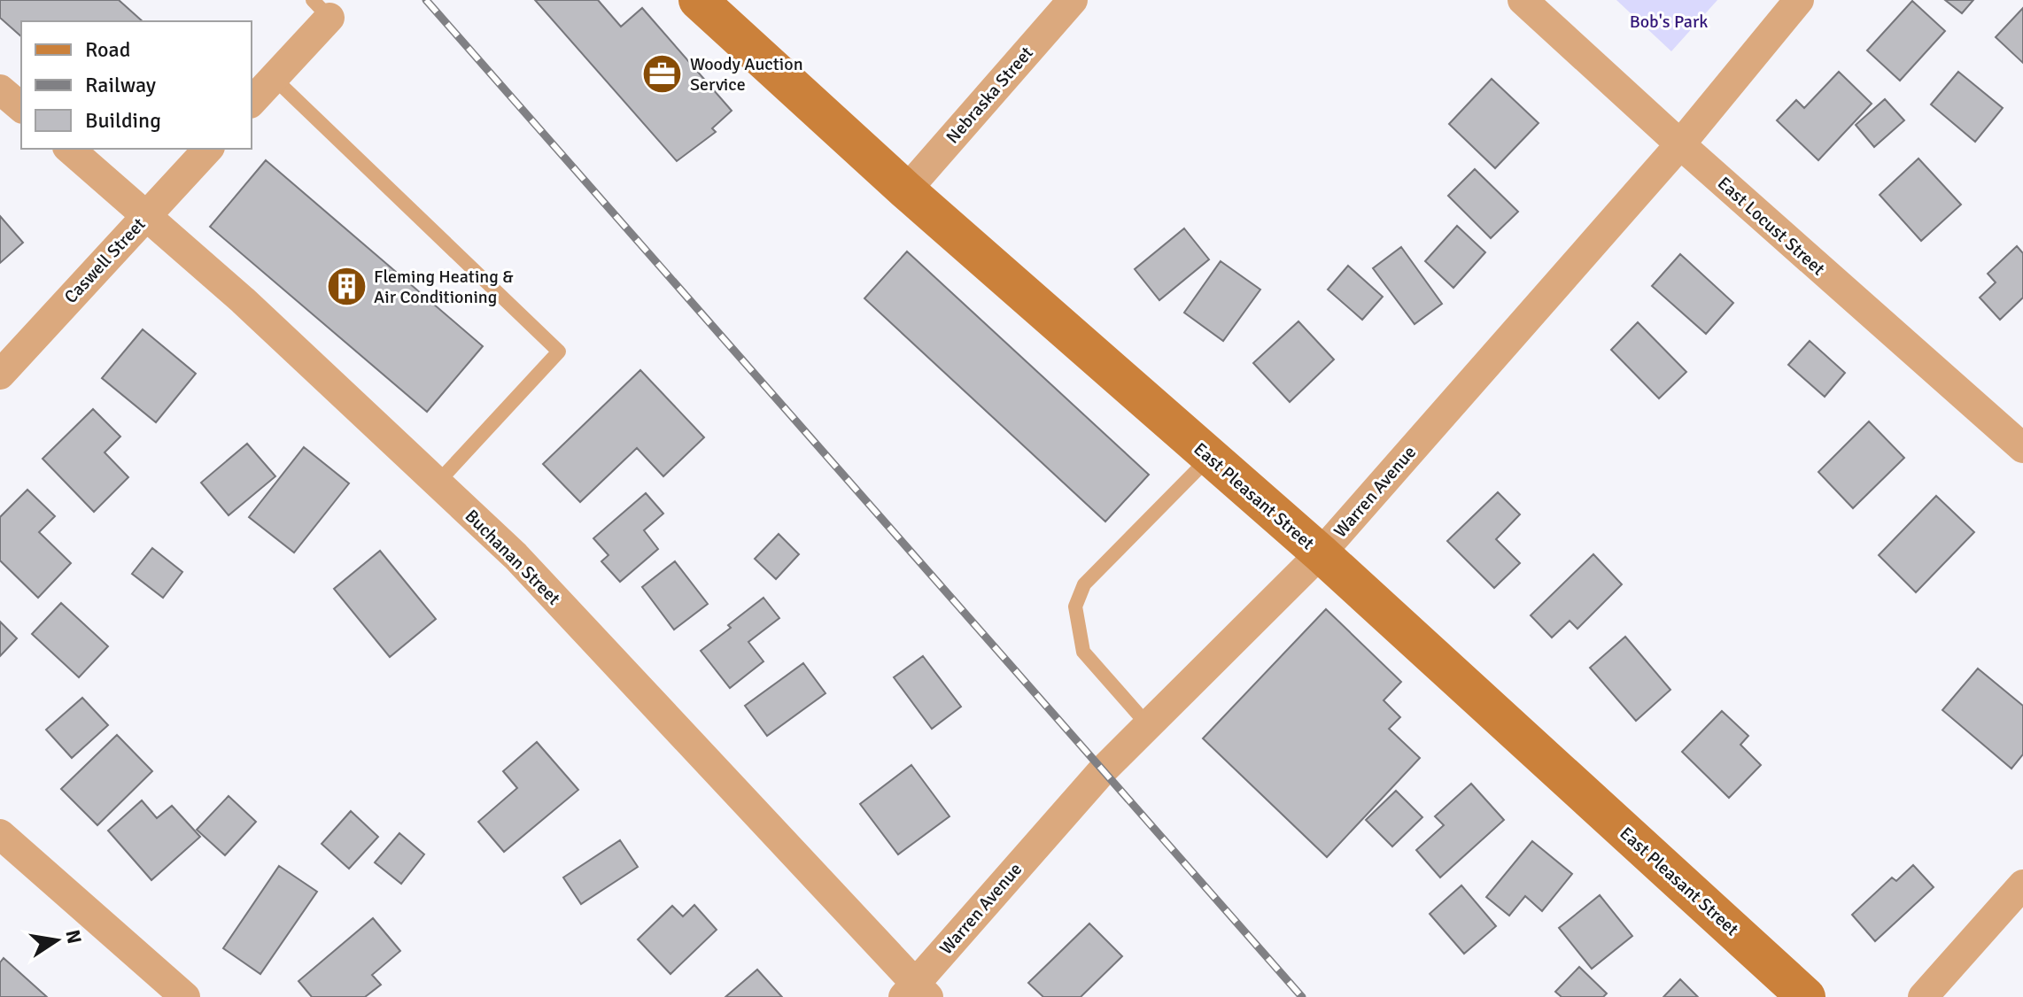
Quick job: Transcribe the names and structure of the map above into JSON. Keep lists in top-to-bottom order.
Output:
{
  "streets": {
    "main road": ["East Pleasant Street"],
    "street": [
      "Nebraska Street",
      "East Locust Street",
      "Caswell Street",
      "Warren Avenue",
      "Buchanan Street"
    ]
  },
  "crossings": [
    ["Nebraska Street", "East Pleasant Street"],
    ["East Locust Street", "Warren Avenue"],
    ["Caswell Street", "Buchanan Street"],
    ["Warren Avenue", "East Pleasant Street"],
    ["Warren Avenue", "Buchanan Street"]
  ],
  "parks": ["Bob's Park"],
  "places": {
    "office": ["Woody Auction Service"],
    "building": ["Fleming Heating & Air Conditioning"]
  },
  "legend": ["Road", "Railway", "Building"],
  "north": "right"
}
